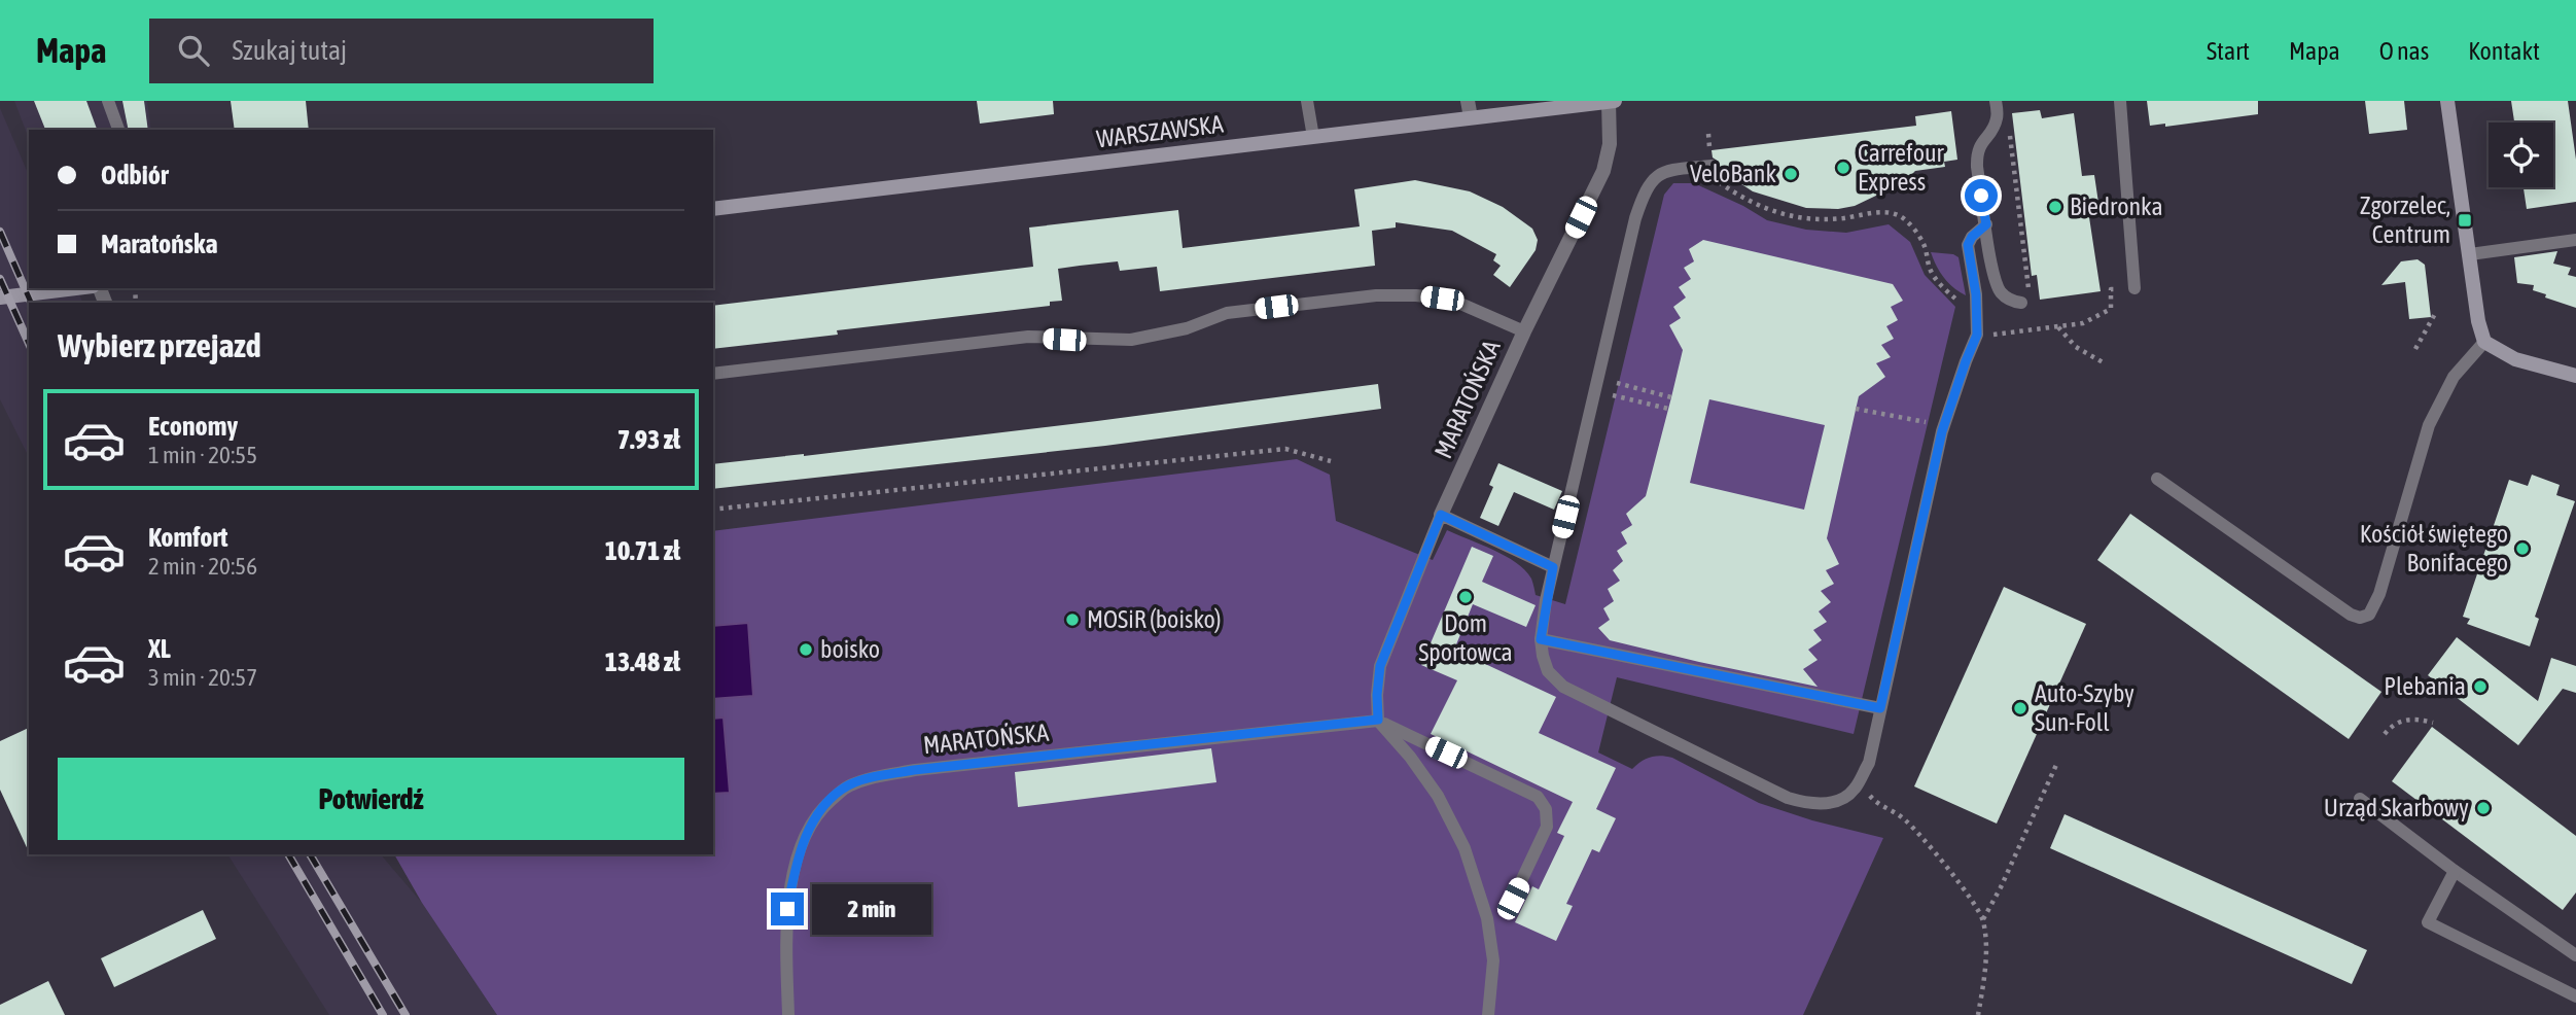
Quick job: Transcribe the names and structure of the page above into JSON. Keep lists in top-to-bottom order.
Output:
{
  "streets": {
    "main road": ["WARSZAWSKA"],
    "street": ["MARATOŃSKA"]
  },
  "crossings": [
    ["WARSZAWSKA", "MARATOŃSKA"]
  ],
  "places": {
    "other": [
      "Carrefour Express",
      "VeloBank",
      "Biedronka",
      "Kościół świętego Bonifacego",
      "Dom Sportowca",
      "MOSiR (boisko)",
      "boisko",
      "Plebania",
      "Auto-Szyby Sun-Foll",
      "Urząd Skarbowy"
    ],
    "transit": ["Zgorzelec, Centrum"]
  },
  "page": {
    "header": "Mapa",
    "search": "Szukaj tutaj",
    "nav": [
      "Start",
      "Mapa",
      "O nas",
      "Kontakt"
    ],
    "banner": ["Odbiór", "Maratońska"],
    "heading": "Wybierz przejazd",
    "list": [
      {
        "name": "Economy",
        "note": "1 min · 20:55",
        "value": "7.93 zł"
      },
      {
        "name": "Komfort",
        "note": "2 min · 20:56",
        "value": "10.71 zł"
      },
      {
        "name": "XL",
        "note": "3 min · 20:57",
        "value": "13.48 zł"
      }
    ],
    "buttons": "Potwierdź",
    "bubble": "2 min"
  }
}
